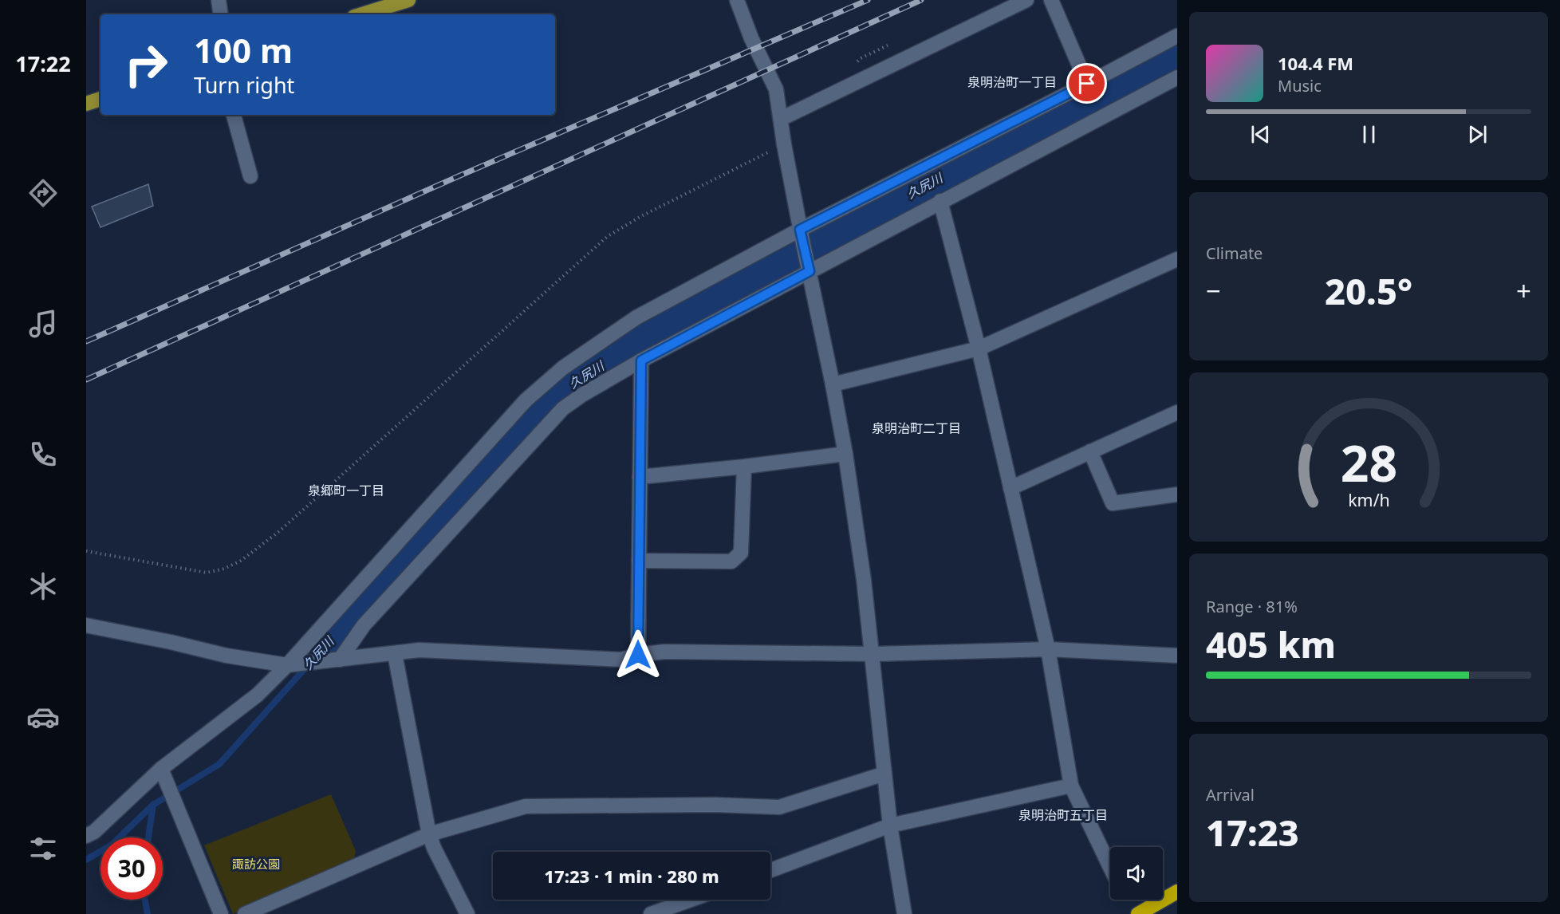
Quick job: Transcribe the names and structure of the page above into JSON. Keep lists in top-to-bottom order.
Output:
{
  "districts": [
    "泉明治町一丁目",
    "泉明治町二丁目",
    "泉郷町一丁目",
    "泉明治町五丁目"
  ],
  "water": ["久尻川"],
  "parks": ["諏訪公園"],
  "page": {
    "tabs": "17:22",
    "turn": ["100 m", "Turn right"],
    "song": ["104.4 FM", "Music"],
    "tile": [
      "Climate",
      ["Range · 81%", "405 km"],
      ["Arrival", "17:23"]
    ],
    "heat": ["−", "20.5°", "+"],
    "limit": "30",
    "trip": "17:23 · 1 min · 280 m",
    "gauge": ["28", "km/h"]
  }
}
